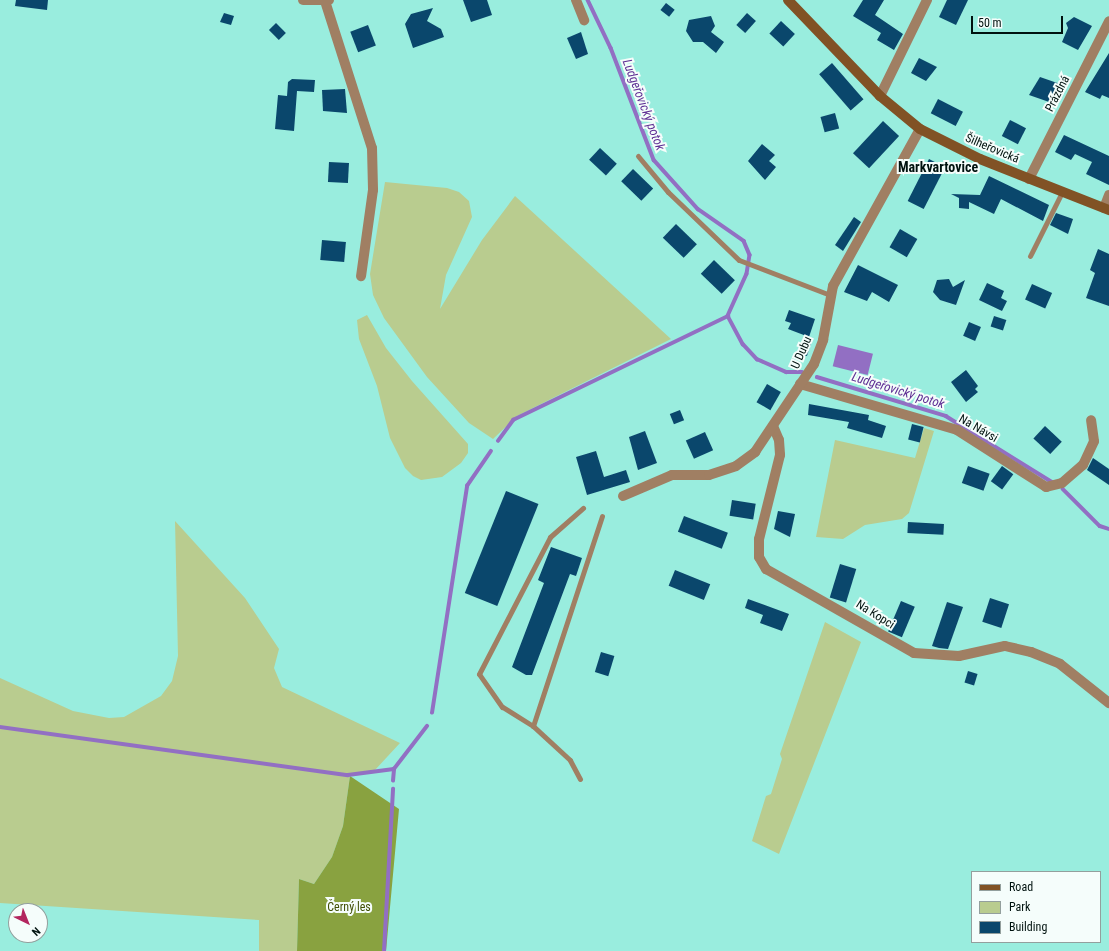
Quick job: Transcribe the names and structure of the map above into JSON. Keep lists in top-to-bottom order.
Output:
{
  "streets": {
    "street": [
      "Prázdná",
      "Šilheřovická",
      "U Dubu",
      "Na Návsi",
      "Na Kopci"
    ]
  },
  "crossings": [
    ["Prázdná", "Šilheřovická"],
    ["Šilheřovická", "U Dubu"],
    ["U Dubu", "Na Návsi"],
    ["U Dubu", "Na Kopci"]
  ],
  "districts": ["Markvartovice"],
  "water": ["Ludgeřovický potok"],
  "parks": ["Černý les"],
  "legend": ["Road", "Park", "Building"],
  "scale_bar": "50 m",
  "north": "bottom right"
}
